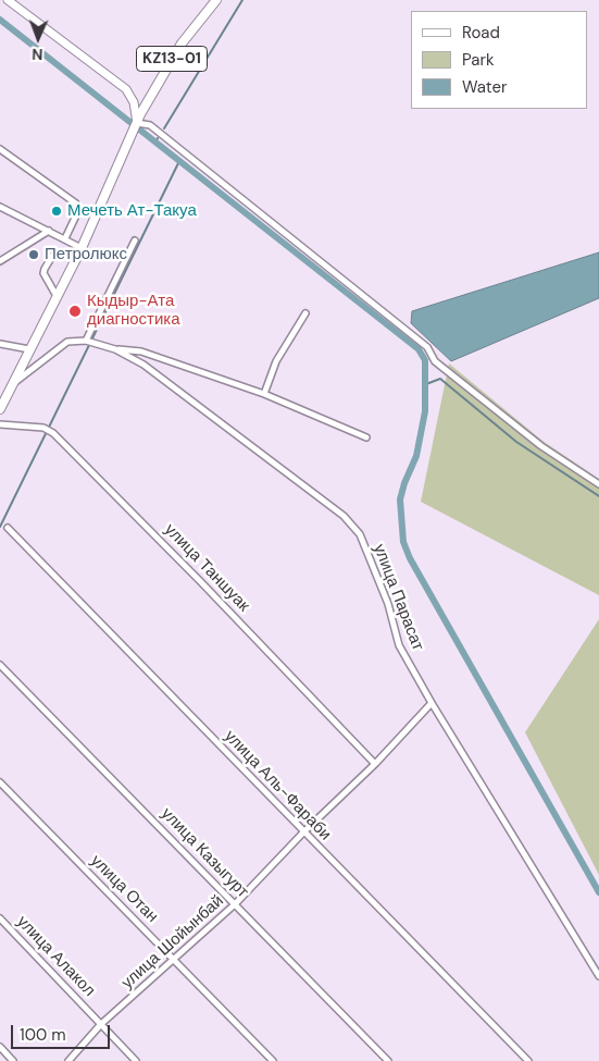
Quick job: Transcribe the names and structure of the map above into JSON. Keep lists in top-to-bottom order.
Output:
{
  "streets": {
    "main road": ["KZ13-01"],
    "street": [
      "улица Таншуак",
      "улица Парасат",
      "улица Аль-Фараби",
      "улица Казыгурт",
      "улица Отан",
      "улица Шойынбай",
      "улица Алакол"
    ]
  },
  "crossings": [
    ["улица Таншуак", "улица Шойынбай"],
    ["улица Парасат", "улица Шойынбай"],
    ["улица Аль-Фараби", "улица Шойынбай"],
    ["улица Казыгурт", "улица Шойынбай"],
    ["улица Отан", "улица Шойынбай"],
    ["улица Шойынбай", "улица Алакол"]
  ],
  "places": ["Мечеть Ат-Такуа", "Петролюкс", "Кыдыр-Ата диагностика"],
  "legend": ["Road", "Park", "Water"],
  "scale_bar": "100 m",
  "north": "bottom"
}
